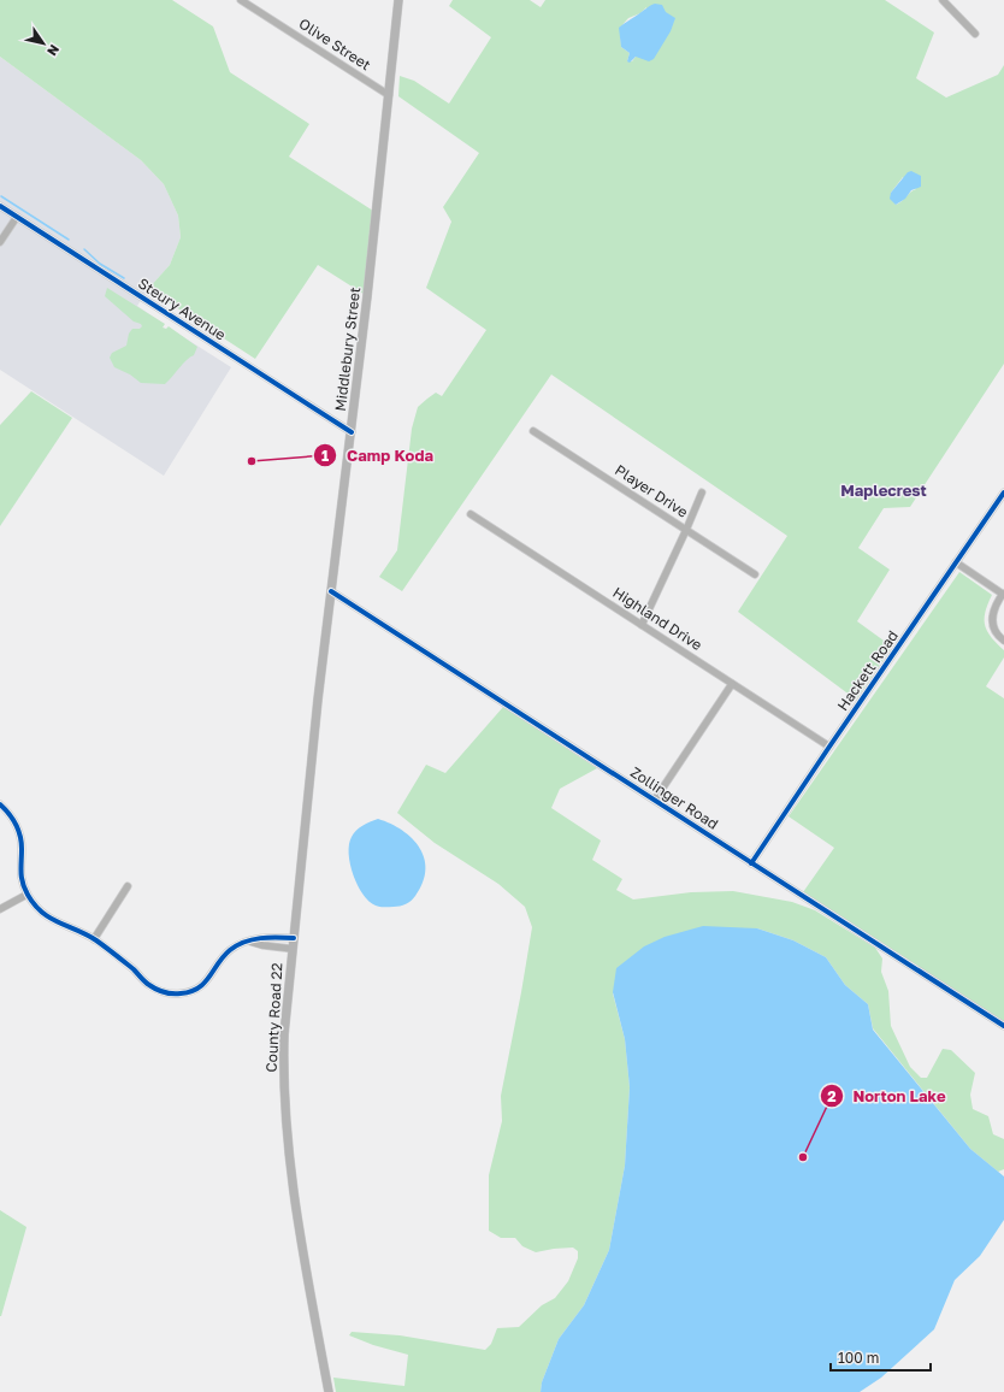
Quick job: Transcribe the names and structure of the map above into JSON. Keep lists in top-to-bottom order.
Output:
{
  "streets": {
    "main road": ["Middlebury Street", "County Road 22"],
    "street": [
      "Olive Street",
      "Steury Avenue",
      "Player Drive",
      "Highland Drive",
      "Hackett Road",
      "Zollinger Road"
    ]
  },
  "crossings": [
    ["Olive Street", "Middlebury Street"],
    ["Steury Avenue", "Middlebury Street"],
    ["Middlebury Street", "Zollinger Road"],
    ["Middlebury Street", "County Road 22"],
    ["Highland Drive", "Hackett Road"],
    ["Hackett Road", "Zollinger Road"]
  ],
  "districts": ["Maplecrest"],
  "places": ["Camp Koda", "Norton Lake"],
  "scale_bar": "100 m",
  "north": "bottom right"
}
